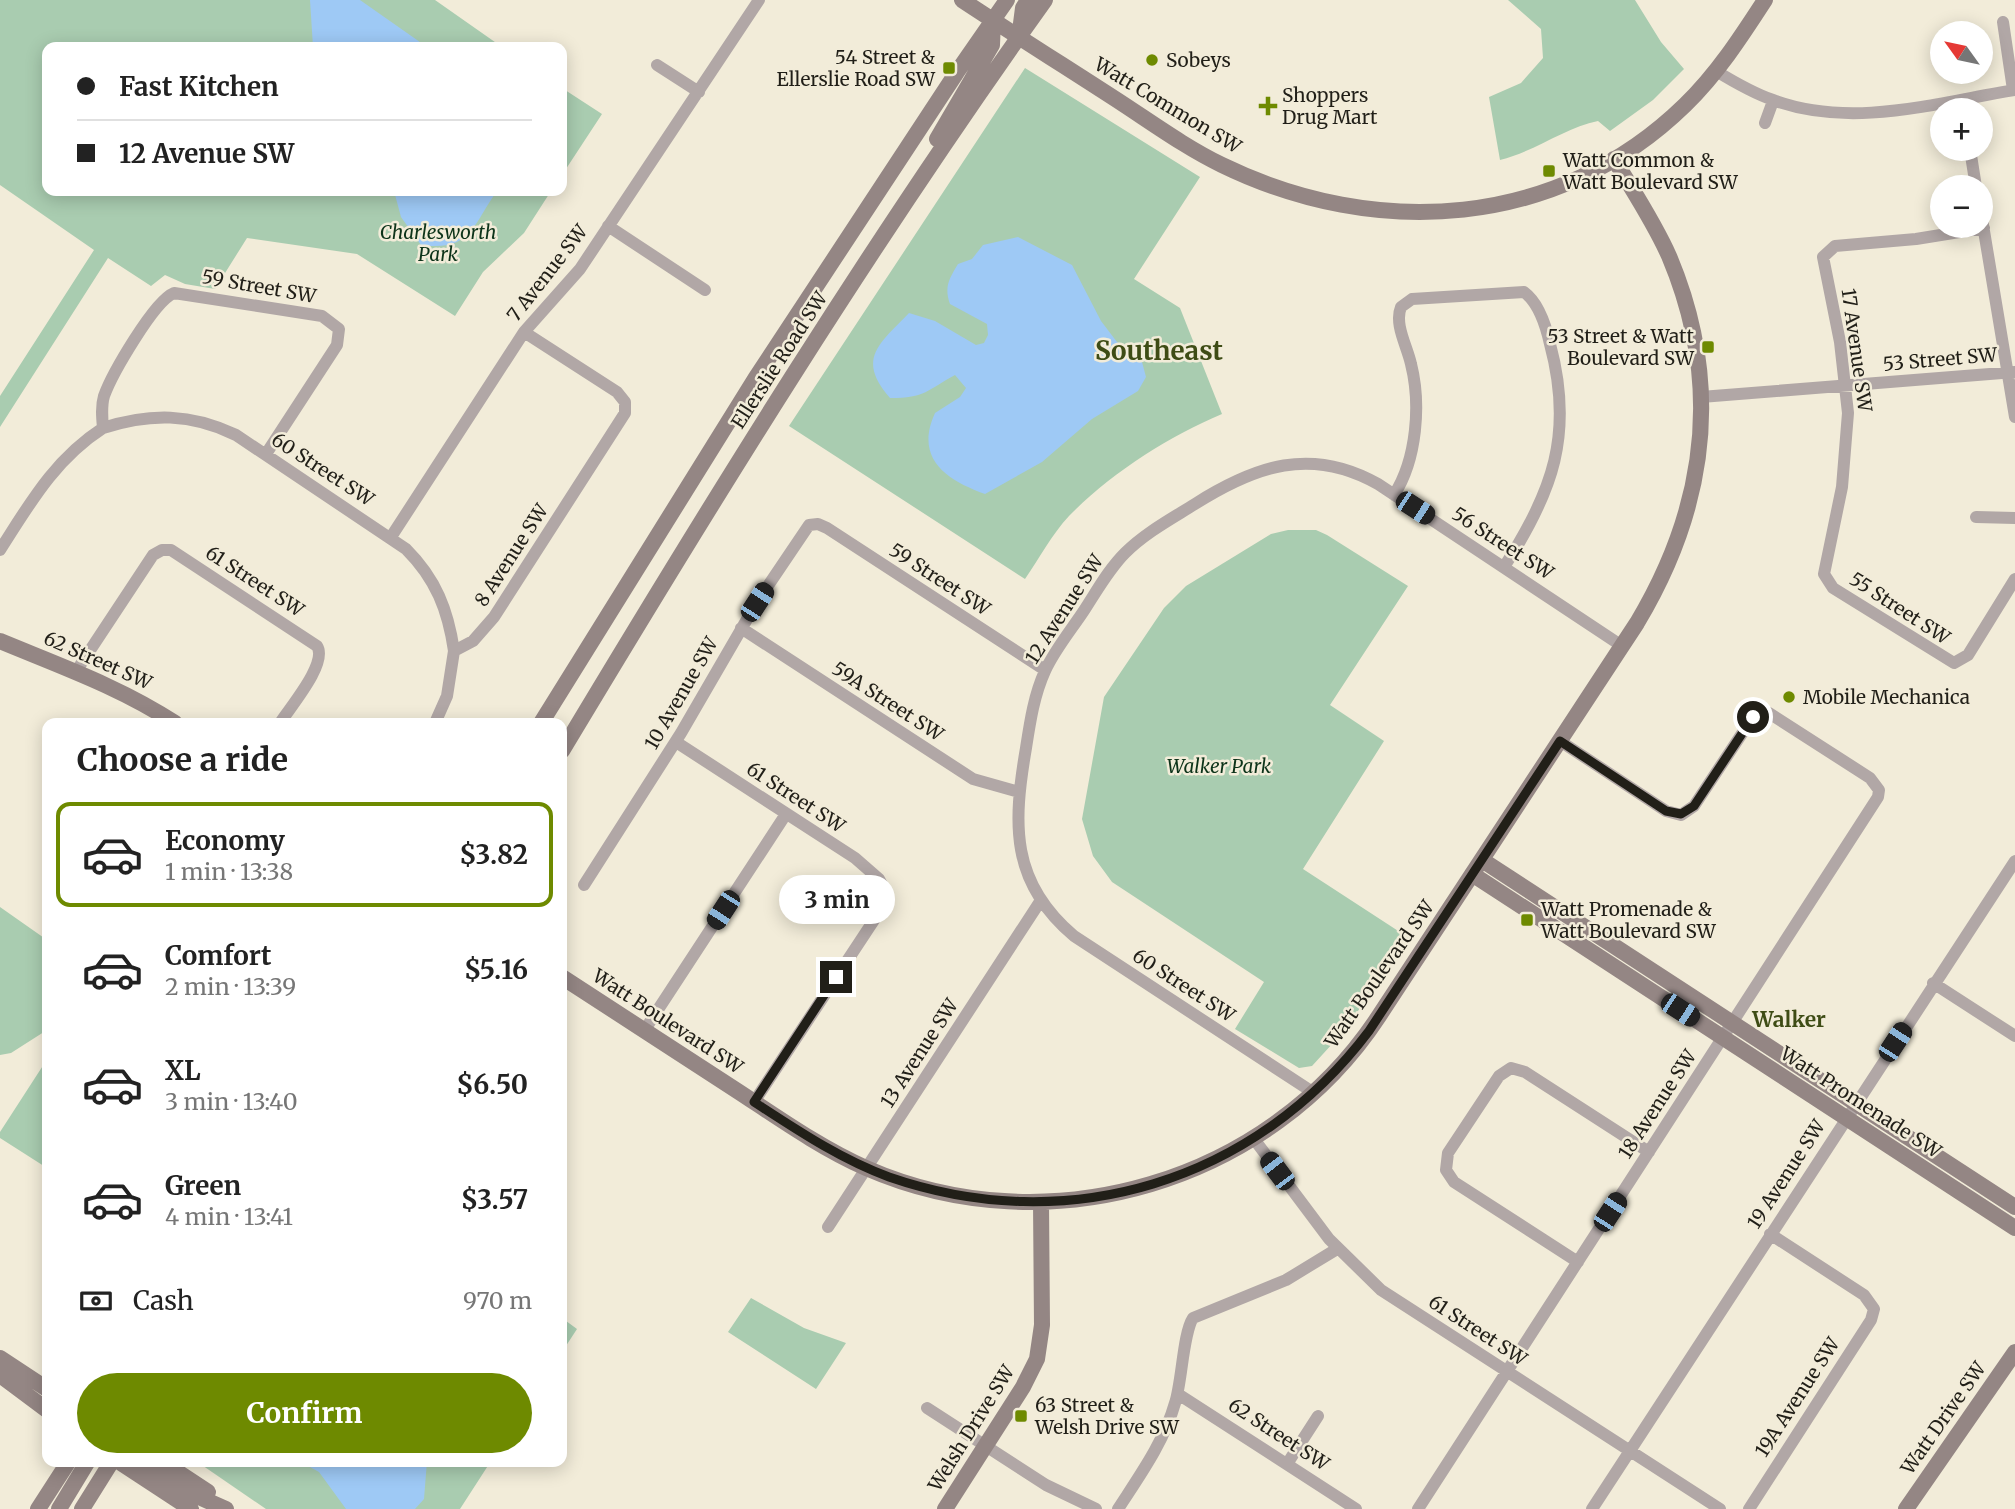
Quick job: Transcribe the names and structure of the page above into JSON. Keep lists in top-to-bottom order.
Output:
{
  "streets": {
    "street": [
      "Watt Common SW",
      "7 Avenue SW",
      "59 Street SW",
      "17 Avenue SW",
      "53 Street SW",
      "Ellerslie Road SW",
      "60 Street SW",
      "56 Street SW",
      "8 Avenue SW",
      "61 Street SW",
      "55 Street SW",
      "12 Avenue SW",
      "62 Street SW",
      "10 Avenue SW",
      "59A Street SW",
      "Watt Boulevard SW",
      "13 Avenue SW",
      "Watt Promenade SW",
      "18 Avenue SW",
      "19 Avenue SW",
      "19A Avenue SW",
      "Watt Drive SW",
      "Welsh Drive SW"
    ]
  },
  "crossings": [
    ["Watt Common SW", "Ellerslie Road SW"],
    ["Watt Common SW", "Watt Boulevard SW"],
    ["7 Avenue SW", "60 Street SW"],
    ["7 Avenue SW", "8 Avenue SW"],
    ["59 Street SW", "60 Street SW"],
    ["59 Street SW", "12 Avenue SW"],
    ["59 Street SW", "10 Avenue SW"],
    ["17 Avenue SW", "53 Street SW"],
    ["17 Avenue SW", "55 Street SW"],
    ["53 Street SW", "Watt Boulevard SW"],
    ["60 Street SW", "8 Avenue SW"],
    ["60 Street SW", "12 Avenue SW"],
    ["60 Street SW", "Watt Boulevard SW"],
    ["60 Street SW", "13 Avenue SW"],
    ["56 Street SW", "12 Avenue SW"],
    ["56 Street SW", "Watt Boulevard SW"],
    ["61 Street SW", "62 Street SW"],
    ["61 Street SW", "10 Avenue SW"],
    ["61 Street SW", "Watt Boulevard SW"],
    ["61 Street SW", "18 Avenue SW"],
    ["61 Street SW", "19 Avenue SW"],
    ["12 Avenue SW", "59A Street SW"],
    ["12 Avenue SW", "13 Avenue SW"],
    ["10 Avenue SW", "59A Street SW"],
    ["Watt Boulevard SW", "13 Avenue SW"],
    ["Watt Boulevard SW", "Watt Promenade SW"],
    ["Watt Boulevard SW", "18 Avenue SW"],
    ["Watt Boulevard SW", "Welsh Drive SW"],
    ["Watt Promenade SW", "18 Avenue SW"],
    ["Watt Promenade SW", "19 Avenue SW"],
    ["19 Avenue SW", "19A Avenue SW"]
  ],
  "districts": ["Southeast", "Walker"],
  "parks": ["Charlesworth Park", "Walker Park"],
  "places": {
    "other": ["Sobeys", "Mobile Mechanica"],
    "transit": [
      "54 Street & Ellerslie Road SW",
      "Watt Common & Watt Boulevard SW",
      "53 Street & Watt Boulevard SW",
      "Watt Promenade & Watt Boulevard SW",
      "63 Street & Welsh Drive SW"
    ],
    "health": ["Shoppers Drug Mart"]
  },
  "north": "top left",
  "page": {
    "map_buttons": ["+", "−"],
    "banner": ["Fast Kitchen", "12 Avenue SW"],
    "heading": "Choose a ride",
    "list": [
      {
        "name": "Economy",
        "note": "1 min · 13:38",
        "value": "$3.82"
      },
      {
        "name": "Comfort",
        "note": "2 min · 13:39",
        "value": "$5.16"
      },
      {
        "name": "XL",
        "note": "3 min · 13:40",
        "value": "$6.50"
      },
      {
        "name": "Green",
        "note": "4 min · 13:41",
        "value": "$3.57"
      }
    ],
    "bubble": "3 min",
    "pay": ["Cash", "970 m"],
    "buttons": "Confirm"
  }
}
